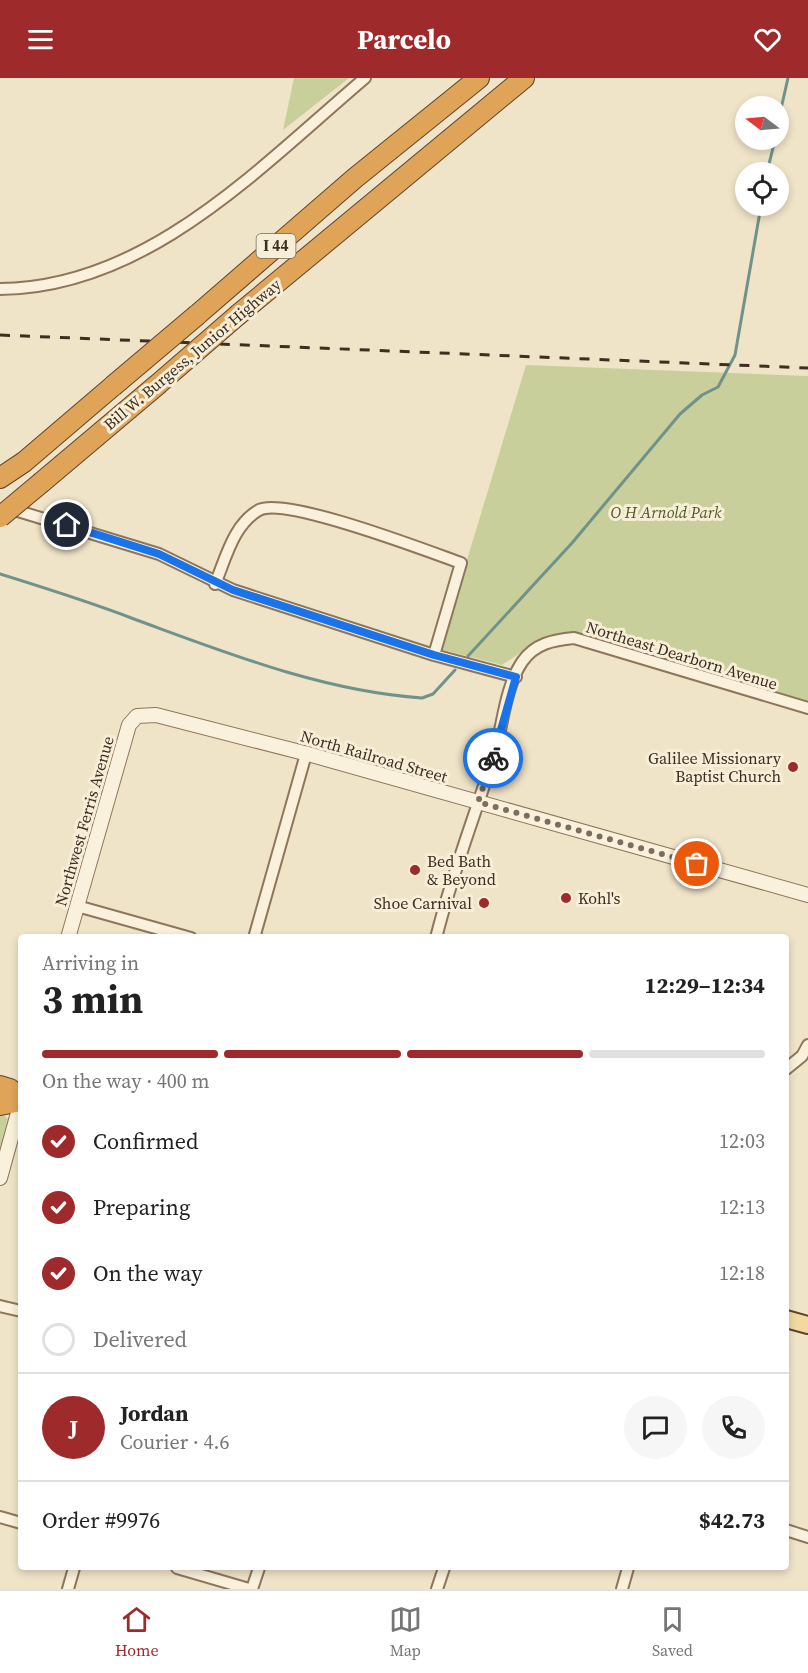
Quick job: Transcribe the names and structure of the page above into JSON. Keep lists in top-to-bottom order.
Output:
{
  "streets": {
    "highway": ["I 44", "Bill W. Burgess, Junior Highway"],
    "street": ["Northeast Dearborn Avenue", "North Railroad Street", "Northwest Ferris Avenue"]
  },
  "crossings": [
    ["Northeast Dearborn Avenue", "North Railroad Street"],
    ["North Railroad Street", "Northwest Ferris Avenue"]
  ],
  "parks": ["O H Arnold Park"],
  "places": [
    "Galilee Missionary Baptist Church",
    "Bed Bath & Beyond",
    "Kohl's",
    "Shoe Carnival"
  ],
  "north": "left",
  "page": {
    "header": "Parcelo",
    "heading": ["3 min", "Arriving in", "12:29–12:34"],
    "panel": [
      "Jordan",
      "Courier · 4.6",
      "Order #9976",
      "$42.73"
    ],
    "bar": "On the way · 400 m",
    "list": [
      ["Confirmed", "12:03"],
      ["Preparing", "12:13"],
      ["On the way", "12:18"],
      "Delivered"
    ],
    "round": "J",
    "tabs": ["Home", "Map", "Saved"]
  }
}
